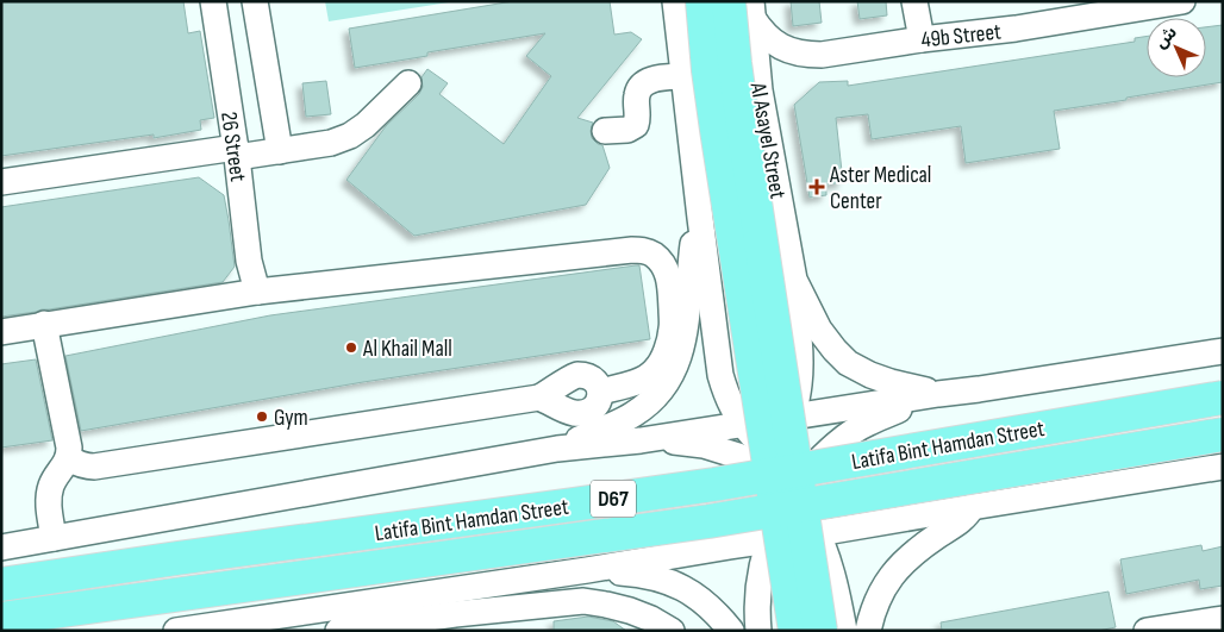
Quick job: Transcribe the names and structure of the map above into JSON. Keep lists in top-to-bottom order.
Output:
{
  "streets": {
    "main road": ["Latifa Bint Hamdan Street", "D67"],
    "street": ["49b Street", "Al Asayel Street", "26 Street"]
  },
  "crossings": [
    ["49b Street", "Al Asayel Street"]
  ],
  "places": {
    "health": ["Aster Medical Center"],
    "other": ["Al Khail Mall", "Gym"]
  },
  "north": "top left"
}
